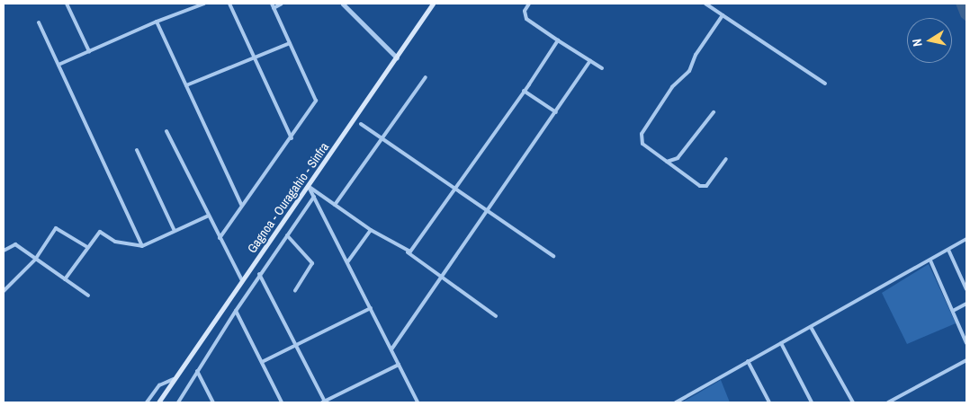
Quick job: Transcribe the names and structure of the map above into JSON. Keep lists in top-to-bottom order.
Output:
{
  "streets": {
    "main road": ["Gagnoa - Ouragahio - Sinfra"]
  },
  "north": "left"
}
